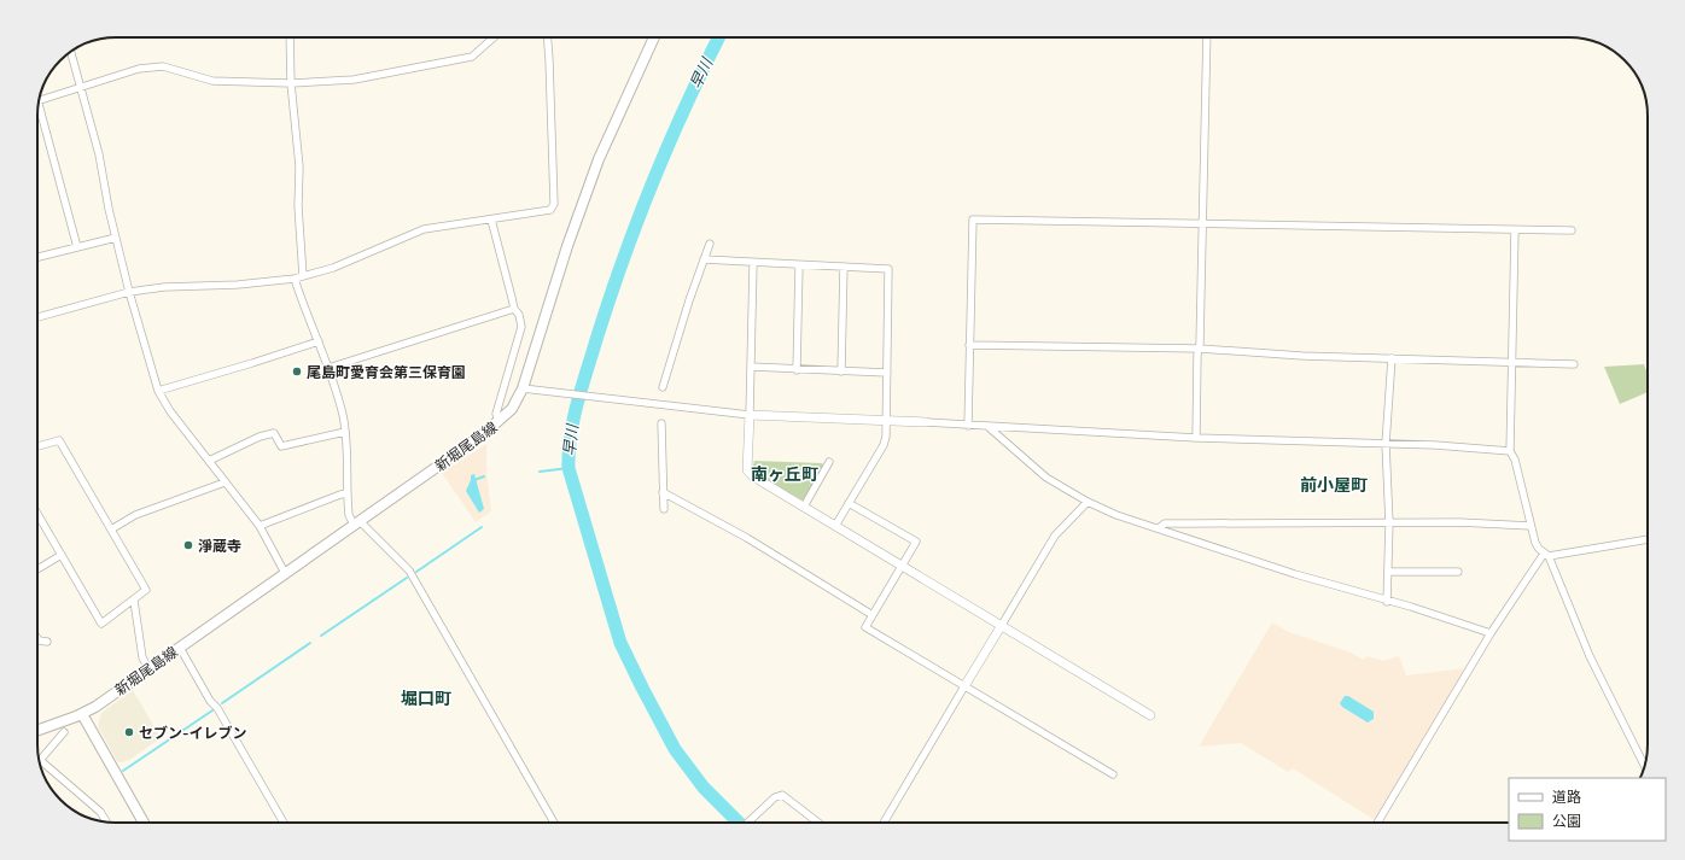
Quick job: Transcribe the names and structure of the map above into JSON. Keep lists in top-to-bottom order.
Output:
{
  "streets": {
    "main road": ["新堀尾島線"]
  },
  "districts": ["南ヶ丘町", "前小屋町", "堀口町"],
  "water": ["早川"],
  "places": ["尾島町愛育会第三保育園", "淨蔵寺", "セブン-イレブン"],
  "legend": ["道路", "公園"]
}
